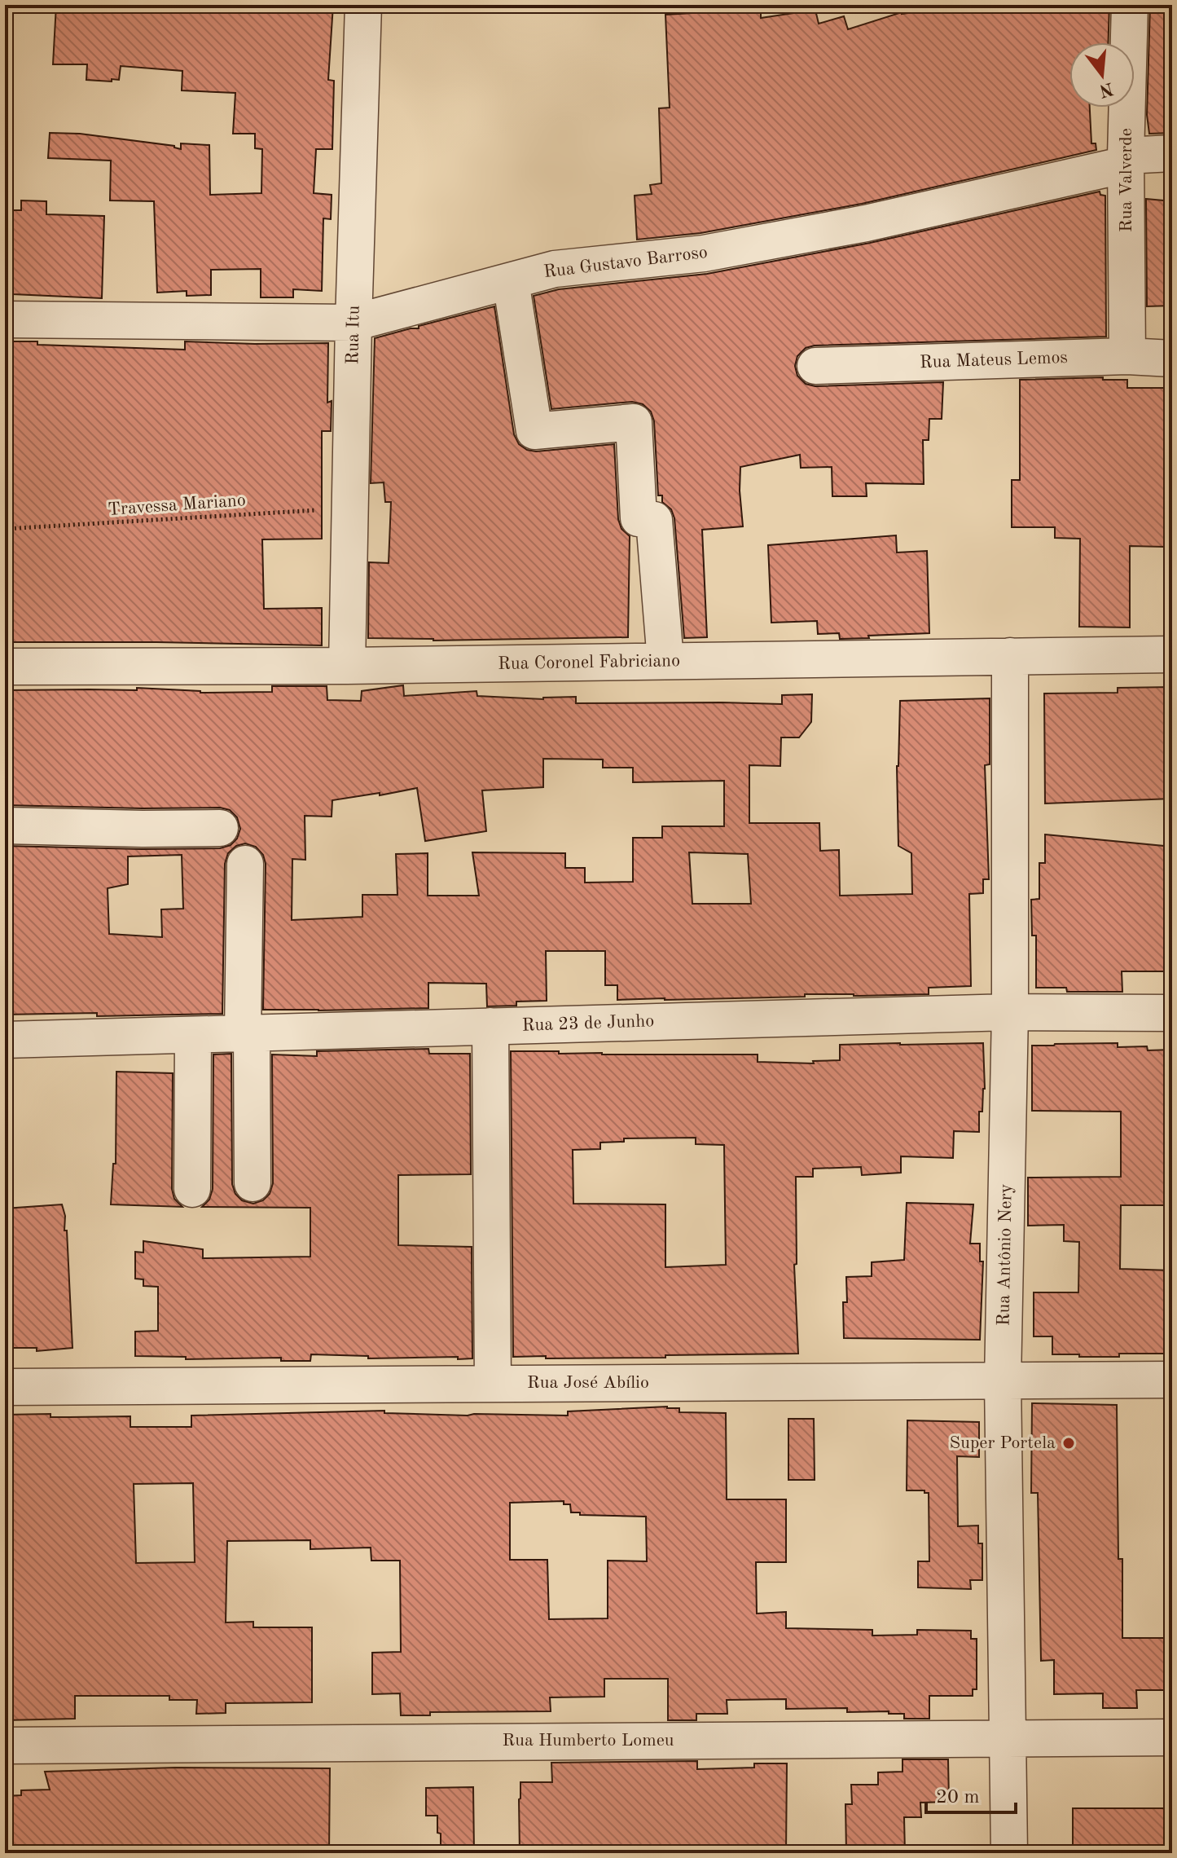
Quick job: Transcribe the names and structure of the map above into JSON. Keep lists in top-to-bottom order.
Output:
{
  "streets": {
    "street": [
      "Rua Valverde",
      "Rua Gustavo Barroso",
      "Rua Itu",
      "Rua Mateus Lemos",
      "Rua Coronel Fabriciano",
      "Rua 23 de Junho",
      "Rua Antônio Nery",
      "Rua José Abílio",
      "Rua Humberto Lomeu"
    ],
    "path": ["Travessa Mariano"]
  },
  "crossings": [
    ["Rua Valverde", "Rua Gustavo Barroso"],
    ["Rua Valverde", "Rua Mateus Lemos"],
    ["Rua Gustavo Barroso", "Rua Itu"],
    ["Rua Itu", "Travessa Mariano"],
    ["Rua Itu", "Rua Coronel Fabriciano"],
    ["Rua Coronel Fabriciano", "Rua Antônio Nery"],
    ["Rua 23 de Junho", "Rua Antônio Nery"],
    ["Rua Antônio Nery", "Rua José Abílio"],
    ["Rua Antônio Nery", "Rua Humberto Lomeu"]
  ],
  "places": ["Super Portela"],
  "scale_bar": "20 m",
  "north": "bottom"
}
